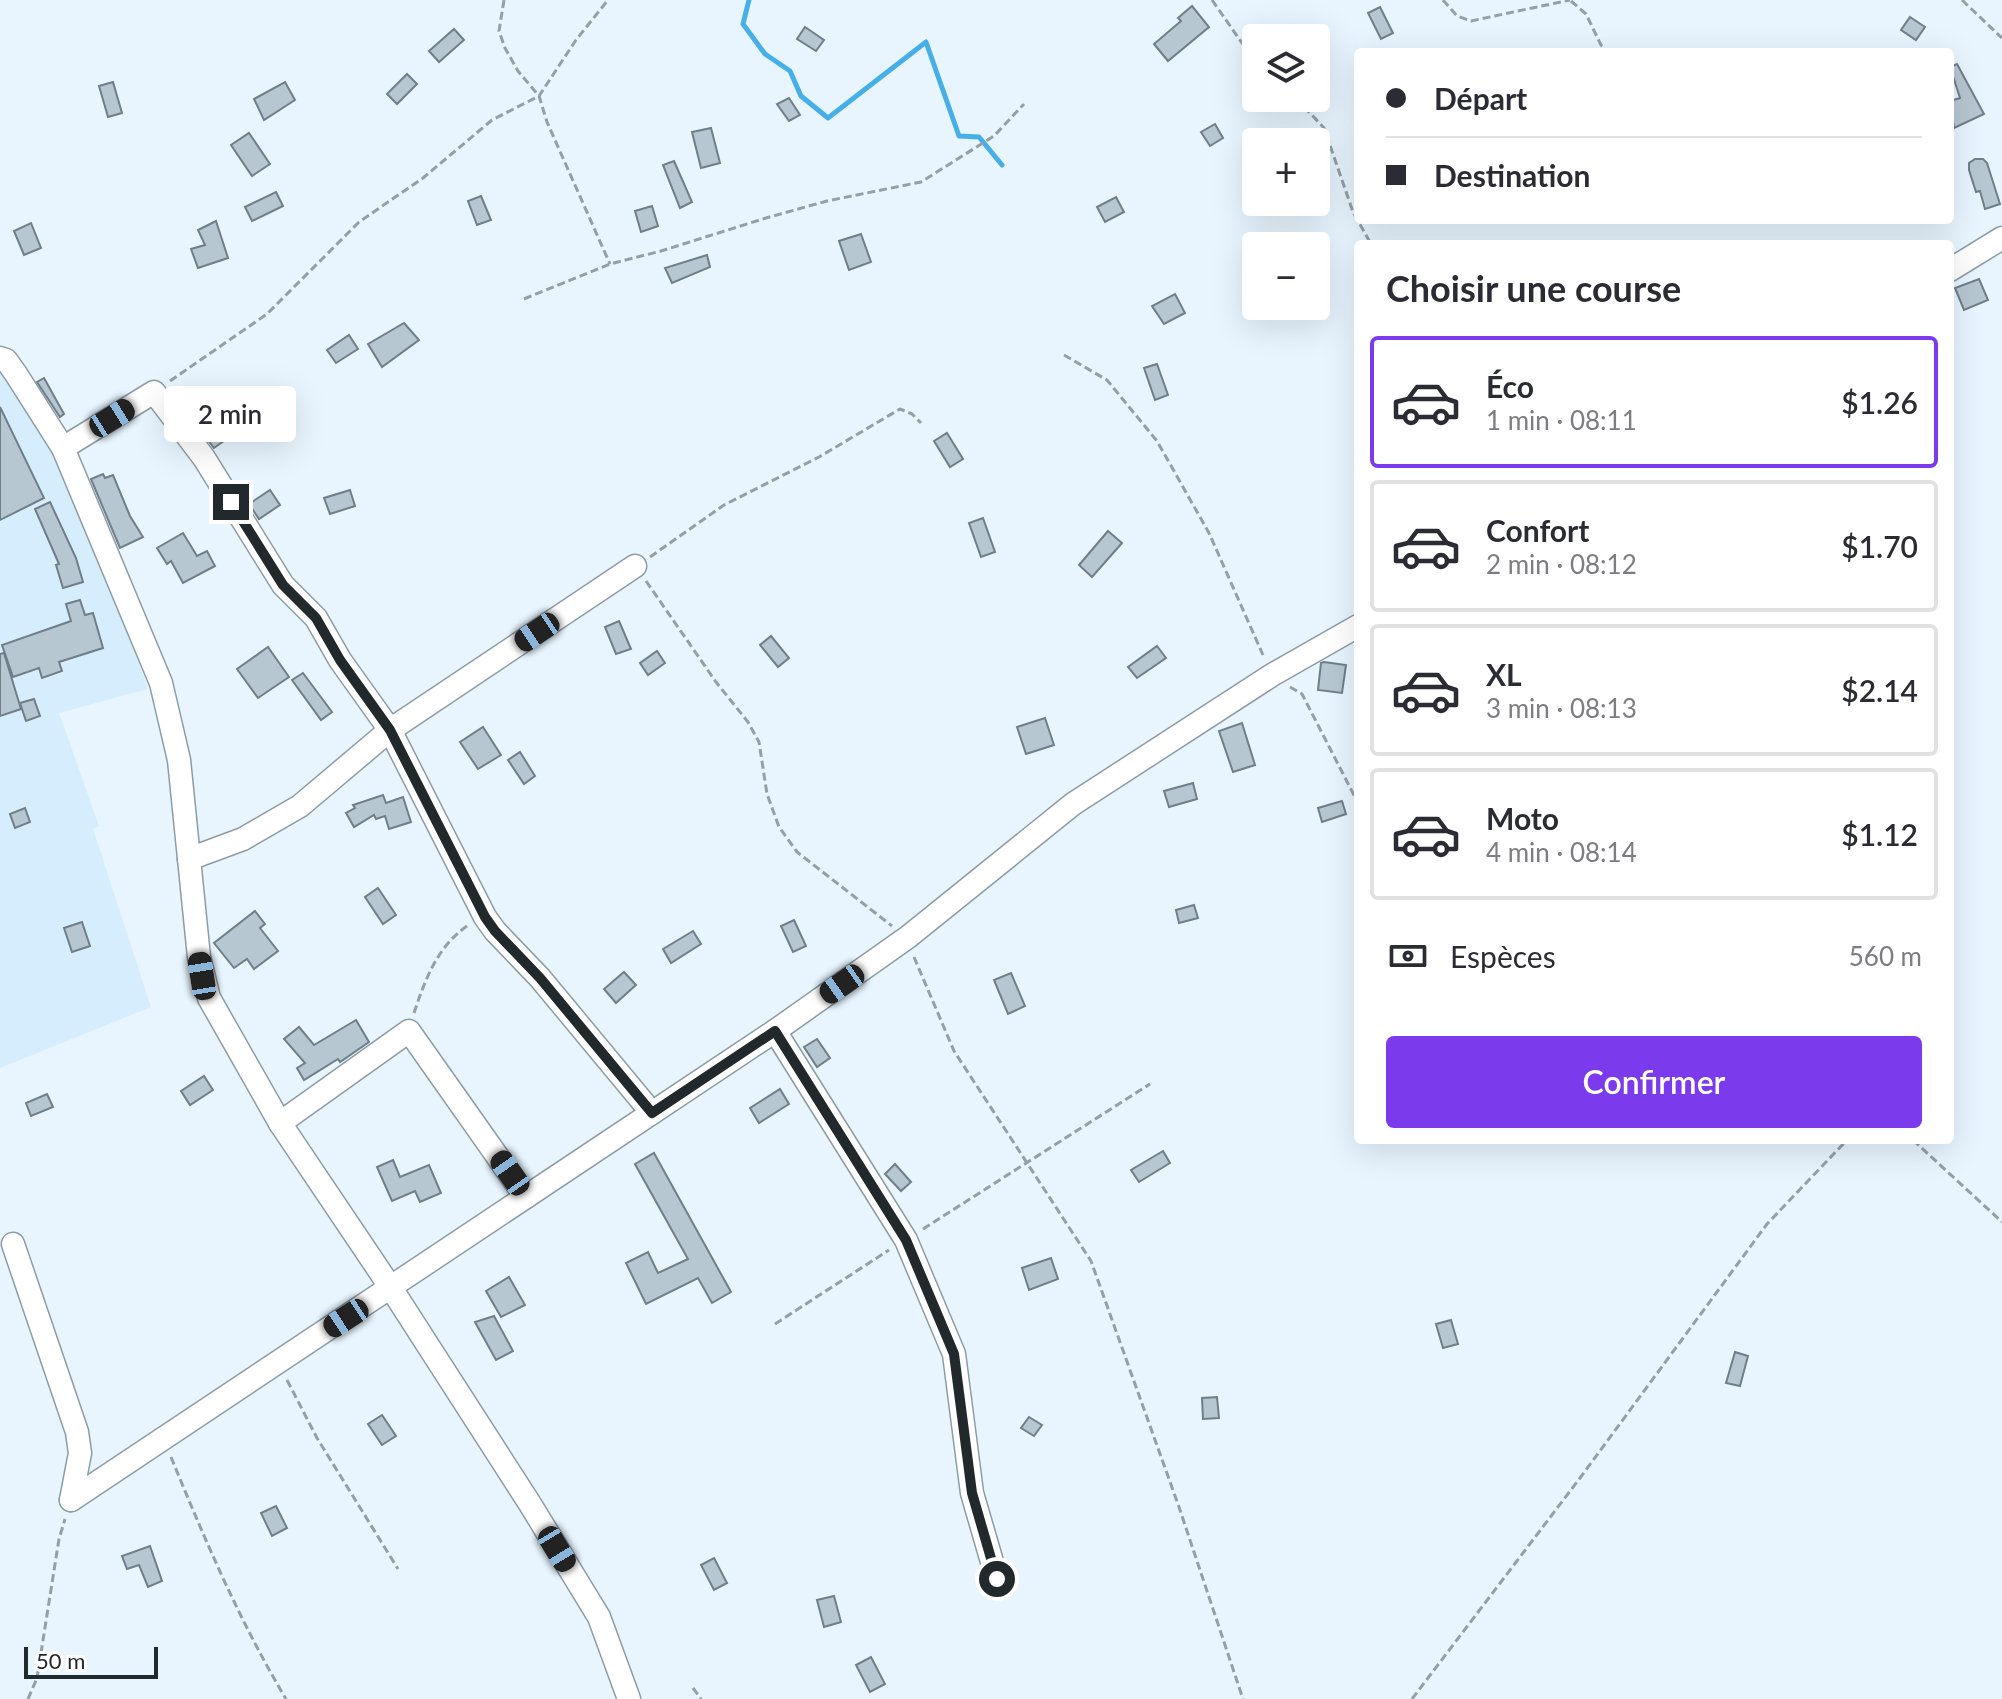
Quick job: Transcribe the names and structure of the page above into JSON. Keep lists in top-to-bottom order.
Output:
{
  "scale_bar": "50 m",
  "page": {
    "map_buttons": ["+", "−"],
    "banner": ["Départ", "Destination"],
    "heading": "Choisir une course",
    "list": [
      {
        "name": "Éco",
        "note": "1 min · 08:11",
        "value": "$1.26"
      },
      {
        "name": "Confort",
        "note": "2 min · 08:12",
        "value": "$1.70"
      },
      {
        "name": "XL",
        "note": "3 min · 08:13",
        "value": "$2.14"
      },
      {
        "name": "Moto",
        "note": "4 min · 08:14",
        "value": "$1.12"
      }
    ],
    "bubble": "2 min",
    "pay": ["Espèces", "560 m"],
    "buttons": "Confirmer",
    "scale": "50 m"
  }
}
